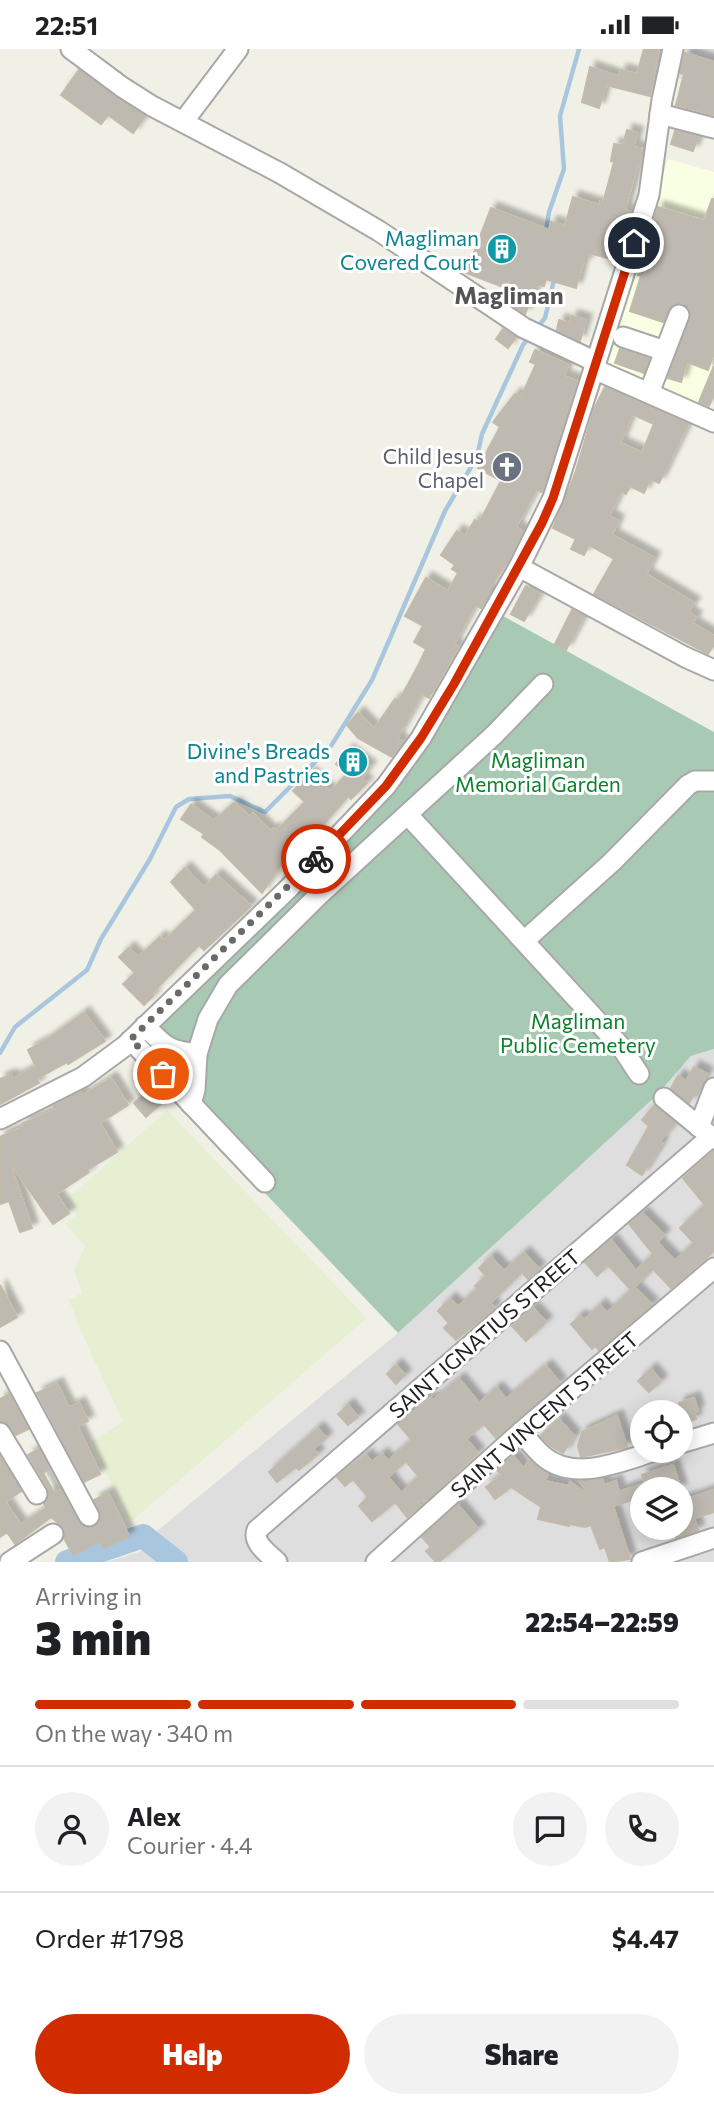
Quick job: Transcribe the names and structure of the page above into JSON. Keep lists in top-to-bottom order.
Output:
{
  "streets": {
    "street": ["SAINT IGNATIUS STREET", "SAINT VINCENT STREET"]
  },
  "districts": ["Magliman"],
  "parks": ["Magliman Memorial Garden", "Magliman Public Cemetery"],
  "places": {
    "building": ["Magliman Covered Court", "Divine's Breads and Pastries"],
    "church": ["Child Jesus Chapel"]
  },
  "page": {
    "status": "22:51",
    "heading": ["3 min", "Arriving in", "22:54–22:59"],
    "panel": [
      "Alex",
      "Courier · 4.4",
      "Order #1798",
      "$4.47"
    ],
    "bar": "On the way · 340 m",
    "buttons": ["Help", "Share"]
  }
}
